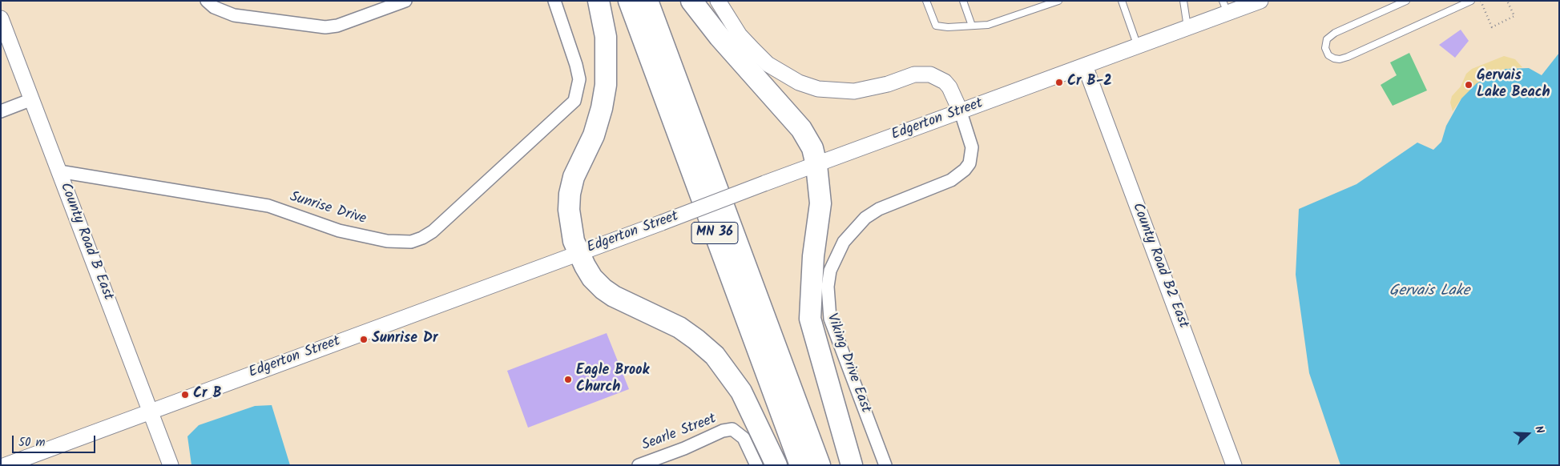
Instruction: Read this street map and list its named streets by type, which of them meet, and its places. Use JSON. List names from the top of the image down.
{
  "streets": {
    "highway": ["MN 36"],
    "street": [
      "Edgerton Street",
      "Sunrise Drive",
      "County Road B East",
      "County Road B2 East",
      "Viking Drive East",
      "Searle Street"
    ]
  },
  "crossings": [
    ["Edgerton Street", "County Road B East"],
    ["Edgerton Street", "County Road B2 East"],
    ["Edgerton Street", "Viking Drive East"],
    ["Sunrise Drive", "County Road B East"]
  ],
  "water": ["Gervais Lake"],
  "places": [
    "Cr B-2",
    "Gervais Lake Beach",
    "Sunrise Dr",
    "Eagle Brook Church",
    "Cr B"
  ],
  "scale_bar": "50 m",
  "north": "right"
}
